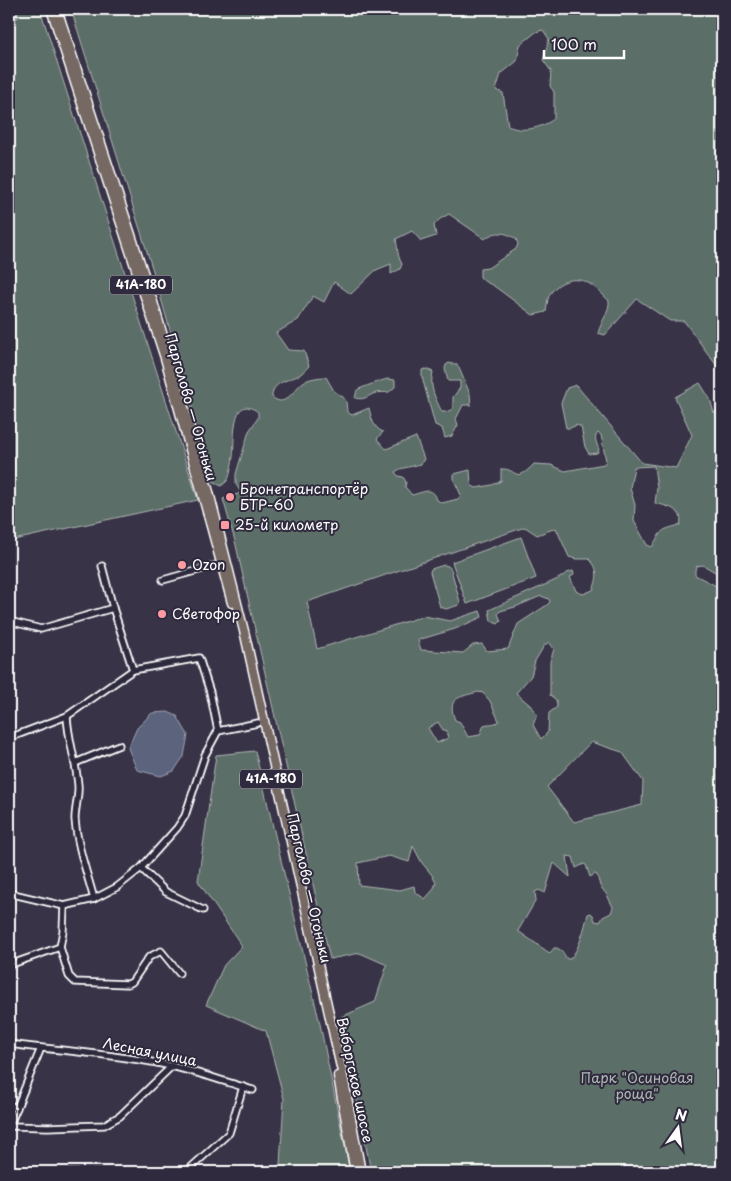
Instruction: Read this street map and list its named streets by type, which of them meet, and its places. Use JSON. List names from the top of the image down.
{
  "streets": {
    "main road": ["41А-180", "Парголово — Огоньки", "Выборгское шоссе"],
    "street": ["Лесная улица"]
  },
  "crossings": [
    ["Парголово — Огоньки", "Выборгское шоссе"]
  ],
  "parks": ["Парк \"Осиновая роща\""],
  "places": {
    "other": ["Бронетранспортёр БТР-60", "Ozon", "Светофор"],
    "transit": ["25-й километр"]
  },
  "scale_bar": "100 m",
  "north": "top"
}
